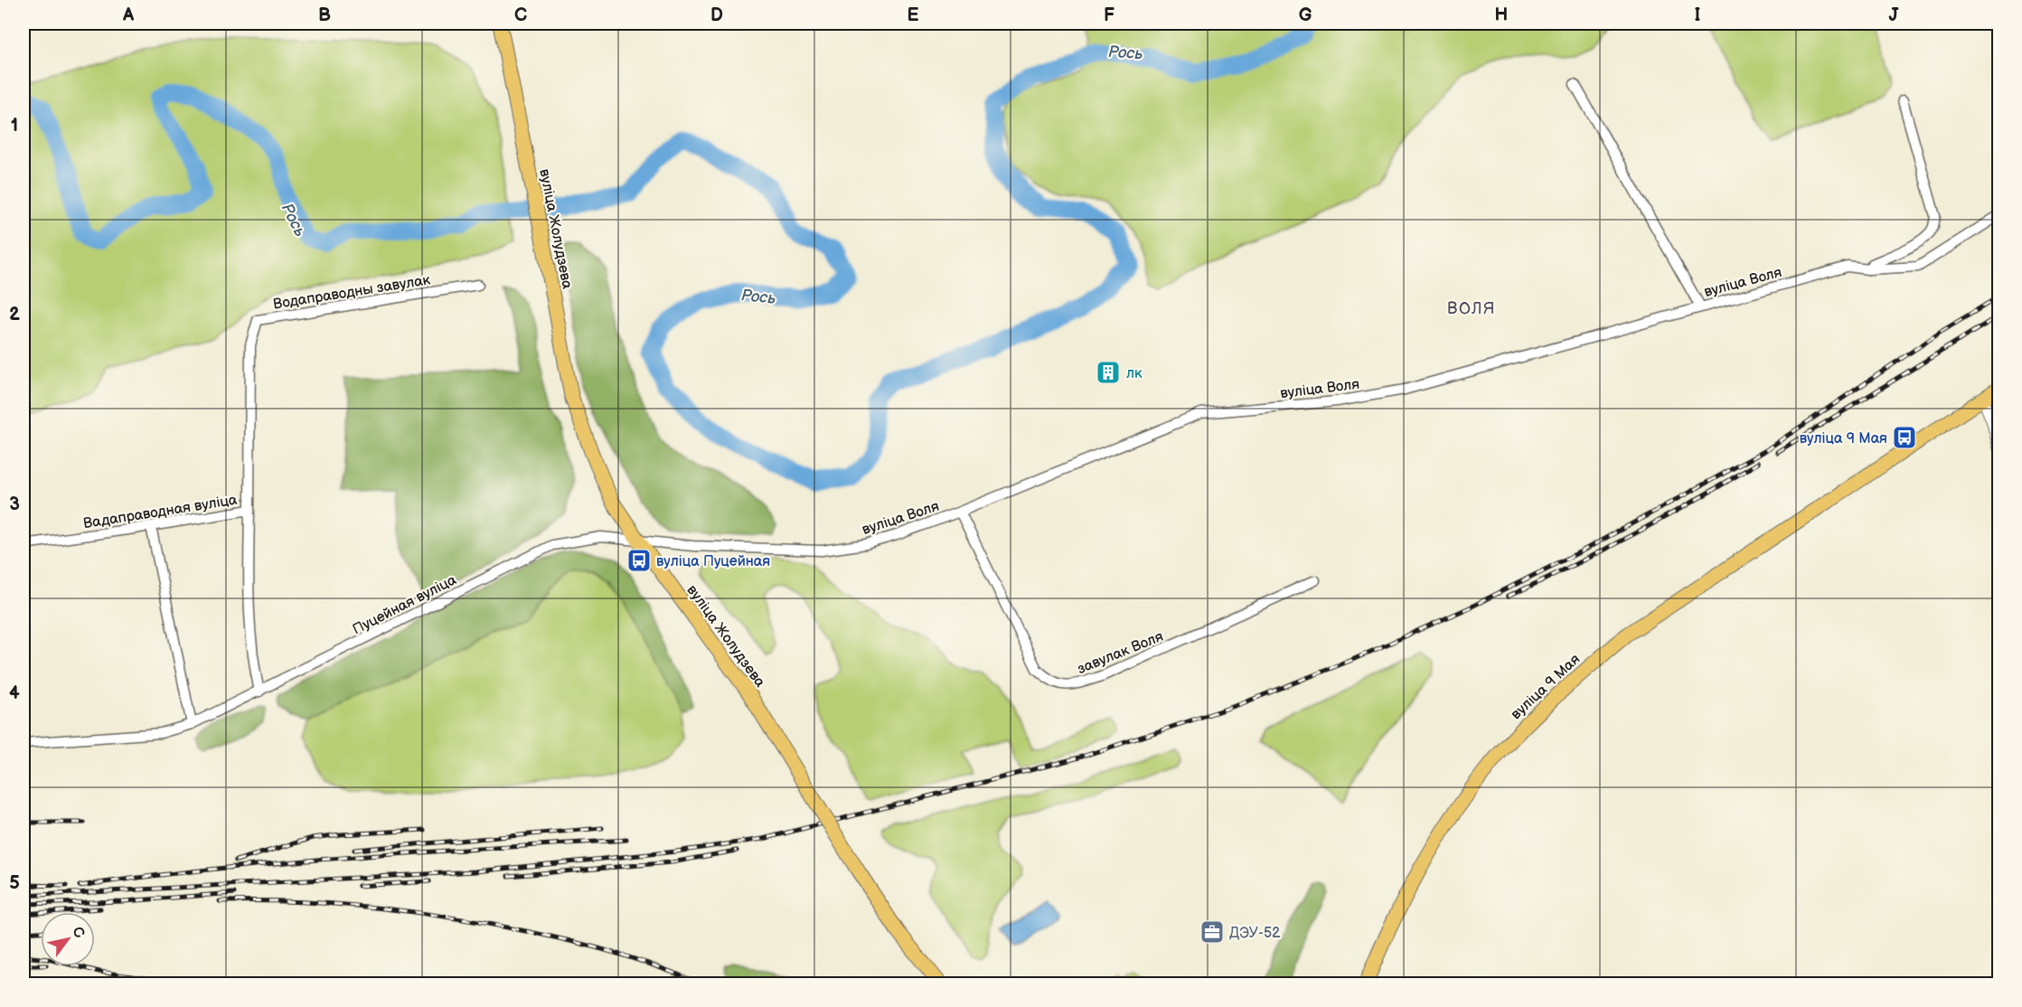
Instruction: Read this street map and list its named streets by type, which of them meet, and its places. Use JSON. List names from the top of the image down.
{
  "streets": {
    "main road": ["вуліца Жолудзева", "вуліца 9 Мая"],
    "street": [
      "вуліца Воля",
      "Водаправодны завулак",
      "Вадаправодная вуліца",
      "Пуцейная вуліца",
      "завулак Воля"
    ]
  },
  "crossings": [
    ["вуліца Жолудзева", "вуліца Воля"],
    ["вуліца Жолудзева", "Пуцейная вуліца"],
    ["вуліца Воля", "Пуцейная вуліца"],
    ["вуліца Воля", "завулак Воля"],
    ["Водаправодны завулак", "Вадаправодная вуліца"],
    ["Вадаправодная вуліца", "Пуцейная вуліца"]
  ],
  "districts": ["ВОЛЯ"],
  "water": ["Рось"],
  "places": {
    "building": ["лк"],
    "bus stop": ["вуліца 9 Мая", "вуліца Пуцейная"],
    "office": ["ДЭУ-52"]
  },
  "north": "top right",
  "grid": {
    "columns": [
      "A",
      "B",
      "C",
      "D",
      "E",
      "F",
      "G",
      "H",
      "I",
      "J"
    ],
    "rows": [
      "1",
      "2",
      "3",
      "4",
      "5"
    ]
  }
}
